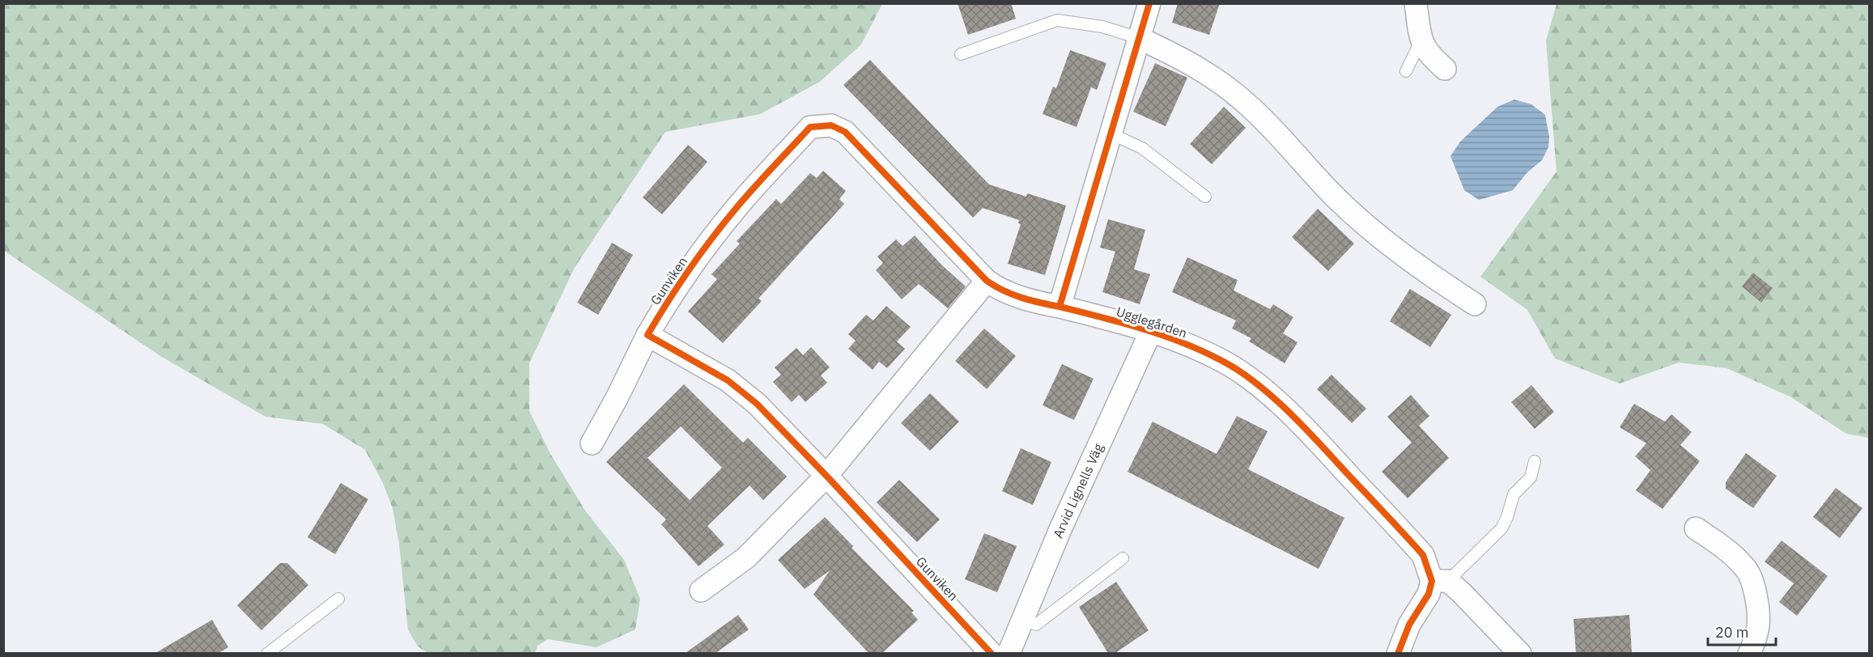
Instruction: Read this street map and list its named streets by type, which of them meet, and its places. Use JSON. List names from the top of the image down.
{
  "streets": {
    "street": ["Gunviken", "Ugglegården", "Arvid Lignells Väg"]
  },
  "crossings": [
    ["Gunviken", "Ugglegården"],
    ["Ugglegården", "Arvid Lignells Väg"]
  ],
  "scale_bar": "20 m"
}
